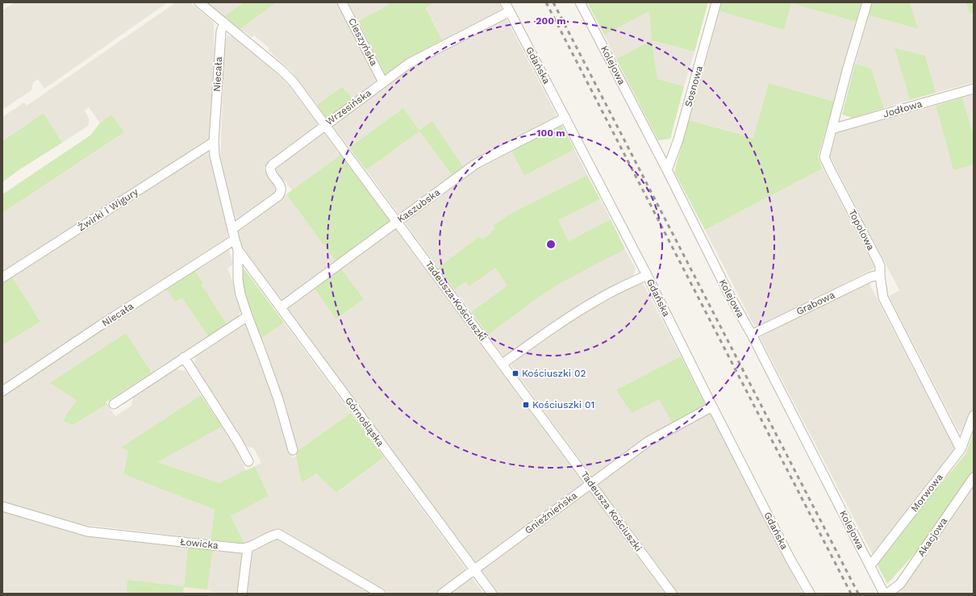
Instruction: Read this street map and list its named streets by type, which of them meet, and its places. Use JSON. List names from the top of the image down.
{
  "streets": {
    "street": [
      "Cieszyńska",
      "Gdańska",
      "Kolejowa",
      "Niecała",
      "Sosnowa",
      "Wrzesińska",
      "Jodłowa",
      "Kaszubska",
      "Żwirki i Wigury",
      "Topolowa",
      "Tadeusza Kościuszki",
      "Grabowa",
      "Górnośląska",
      "Morwowa",
      "Gnieźnieńska",
      "Akacjowa",
      "Łowicka"
    ]
  },
  "crossings": [
    ["Cieszyńska", "Wrzesińska"],
    ["Gdańska", "Wrzesińska"],
    ["Gdańska", "Kaszubska"],
    ["Gdańska", "Gnieźnieńska"],
    ["Kolejowa", "Sosnowa"],
    ["Kolejowa", "Grabowa"],
    ["Kolejowa", "Morwowa"],
    ["Niecała", "Wrzesińska"],
    ["Niecała", "Żwirki i Wigury"],
    ["Niecała", "Tadeusza Kościuszki"],
    ["Niecała", "Górnośląska"],
    ["Wrzesińska", "Tadeusza Kościuszki"],
    ["Jodłowa", "Topolowa"],
    ["Kaszubska", "Tadeusza Kościuszki"],
    ["Kaszubska", "Górnośląska"],
    ["Topolowa", "Grabowa"],
    ["Topolowa", "Morwowa"],
    ["Tadeusza Kościuszki", "Gnieźnieńska"],
    ["Górnośląska", "Gnieźnieńska"]
  ],
  "places": {
    "transit": ["Kościuszki 02", "Kościuszki 01"]
  },
  "rings": ["200 m", "100 m"]
}
